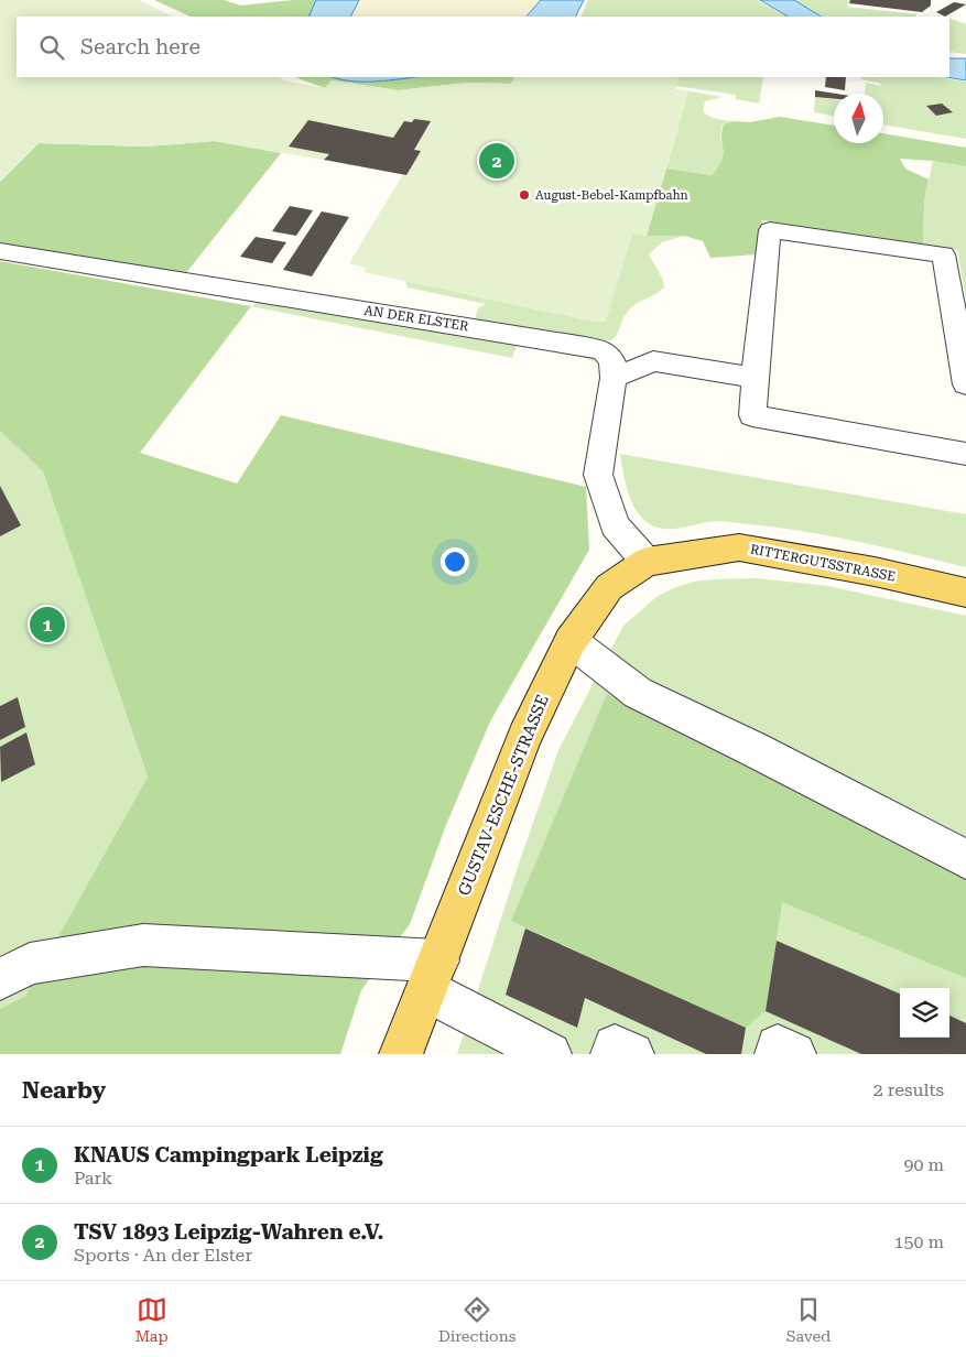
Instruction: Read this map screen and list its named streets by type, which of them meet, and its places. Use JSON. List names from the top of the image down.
{
  "streets": {
    "main road": ["RITTERGUTSSTRASSE", "GUSTAV-ESCHE-STRASSE"],
    "street": ["AN DER ELSTER"]
  },
  "crossings": [
    ["AN DER ELSTER", "RITTERGUTSSTRASSE"],
    ["AN DER ELSTER", "GUSTAV-ESCHE-STRASSE"],
    ["RITTERGUTSSTRASSE", "GUSTAV-ESCHE-STRASSE"]
  ],
  "places": ["August-Bebel-Kampfbahn"],
  "north": "top",
  "page": {
    "search": "Search here",
    "pins": ["2", "1"],
    "heading": ["Nearby", "2 results"],
    "list": [
      {
        "mark": "1",
        "name": "KNAUS Campingpark Leipzig",
        "note": "Park",
        "value": "90 m"
      },
      {
        "mark": "2",
        "name": "TSV 1893 Leipzig-Wahren e.V.",
        "note": "Sports · An der Elster",
        "value": "150 m"
      }
    ],
    "nav": ["Map", "Directions", "Saved"]
  }
}
